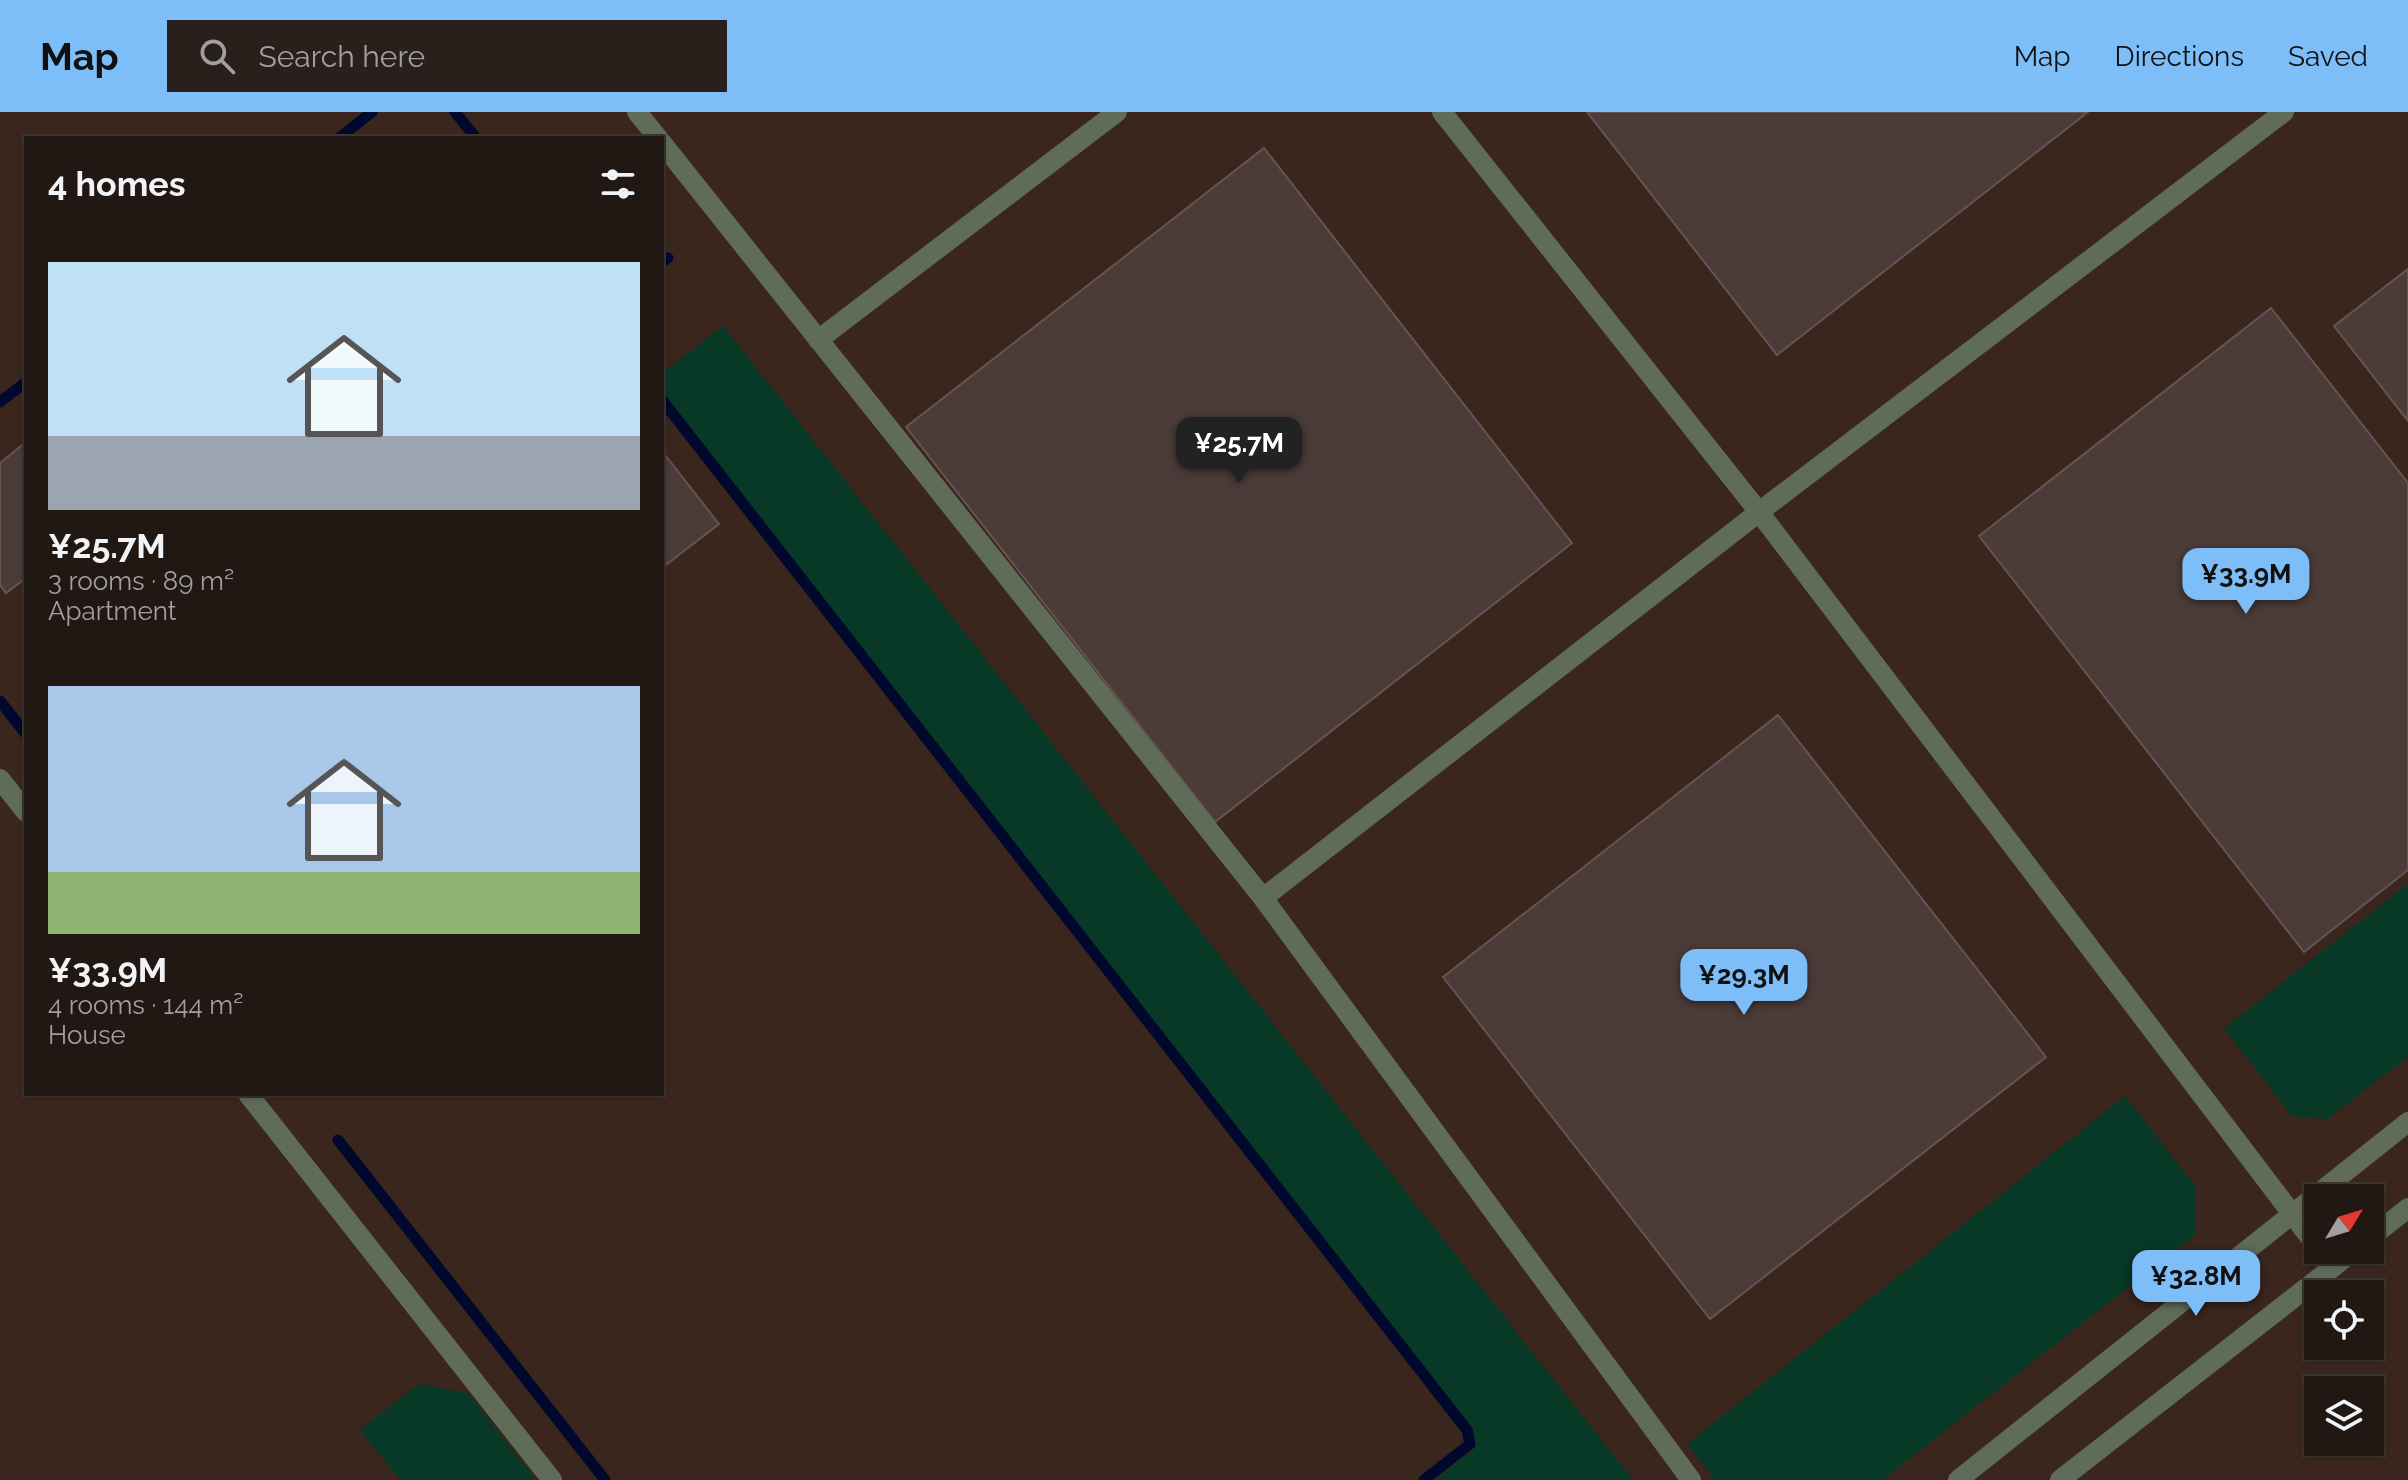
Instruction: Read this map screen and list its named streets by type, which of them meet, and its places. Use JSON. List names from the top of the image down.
{
  "north": "top right",
  "page": {
    "header": "Map",
    "search": "Search here",
    "nav": ["Map", "Directions", "Saved"],
    "heading": "4 homes",
    "list": [
      {
        "name": "¥25.7M",
        "note": "3 rooms · 89 m² · Apartment"
      },
      {
        "name": "¥33.9M",
        "note": "4 rooms · 144 m² · House"
      }
    ],
    "price": [
      "¥25.7M",
      "¥33.9M",
      "¥29.3M",
      "¥32.8M"
    ]
  }
}
